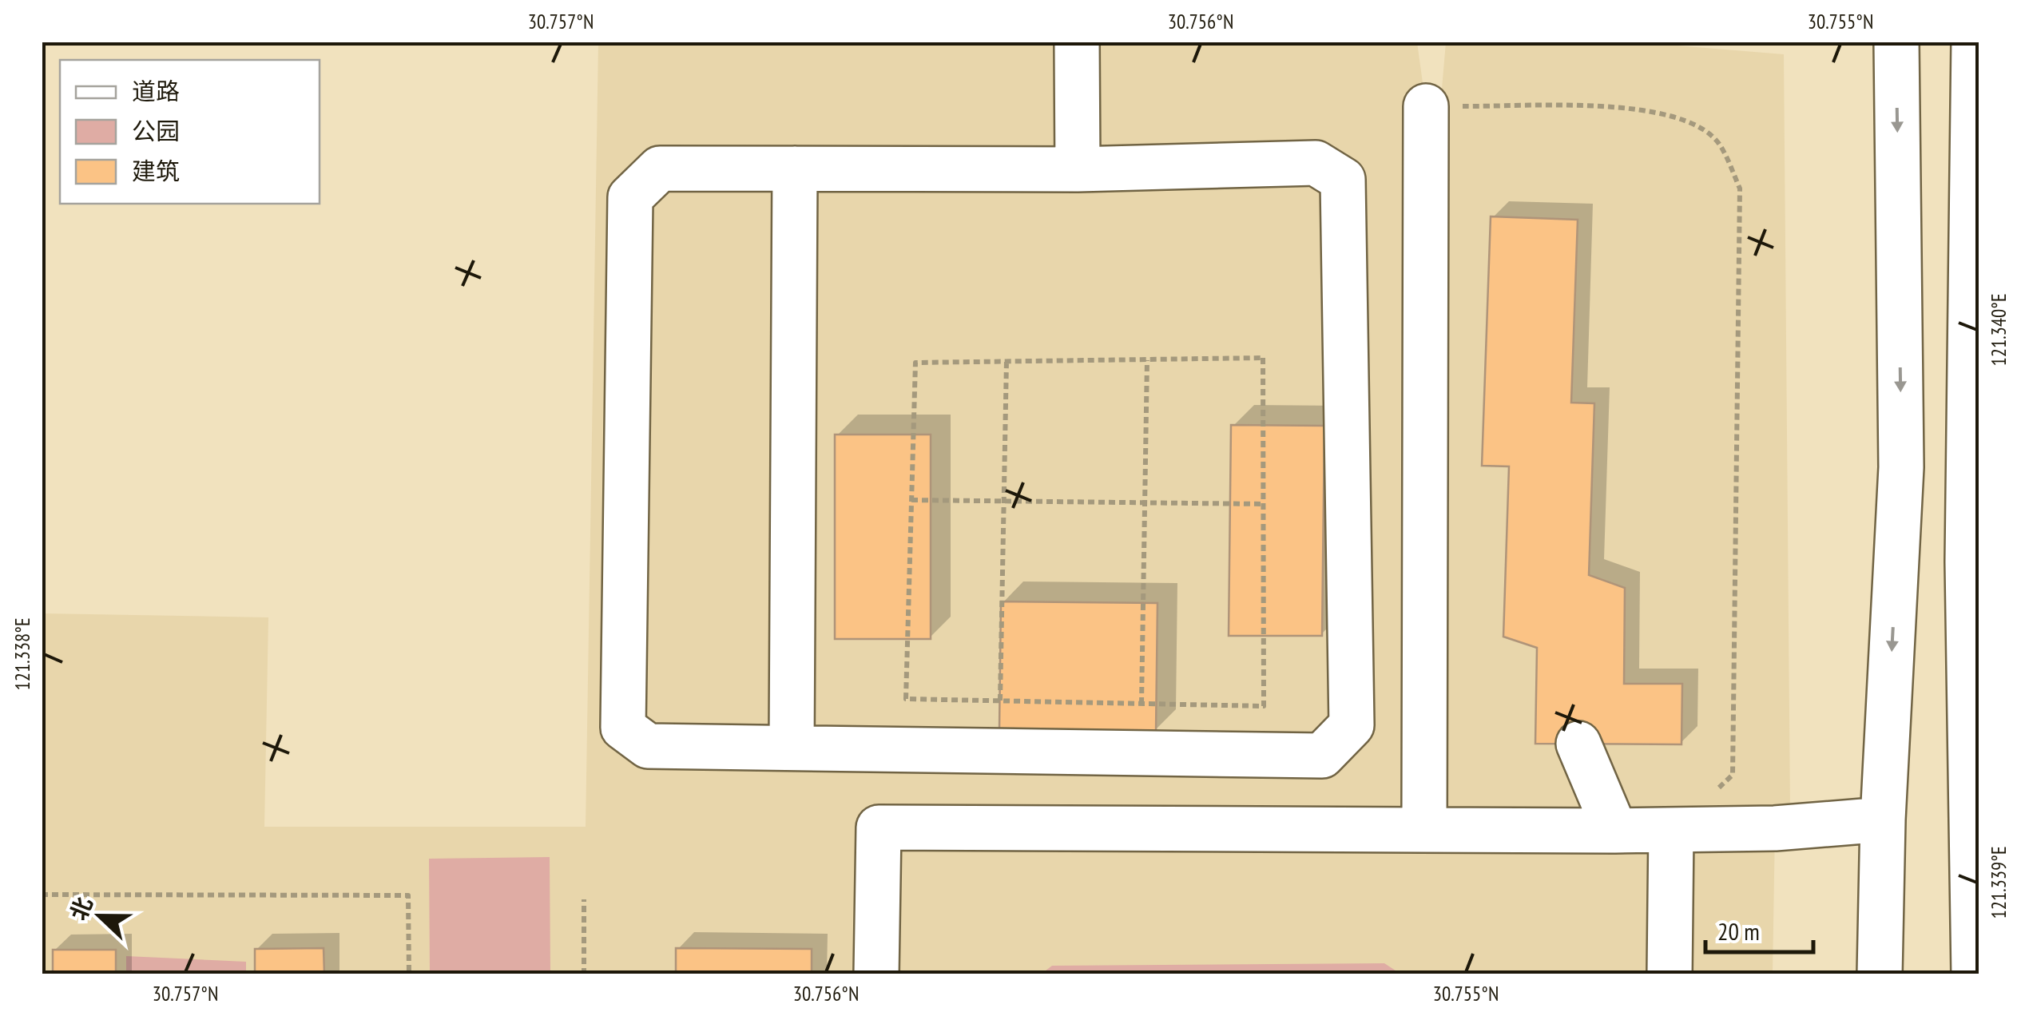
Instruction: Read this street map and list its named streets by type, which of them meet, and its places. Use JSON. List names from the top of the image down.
{
  "legend": ["道路", "公园", "建筑"],
  "scale_bar": "20 m",
  "north": "left",
  "coordinates": [
    "30.757°N",
    "30.756°N",
    "30.755°N",
    "121.340°E",
    "121.338°E",
    "121.339°E"
  ]
}
